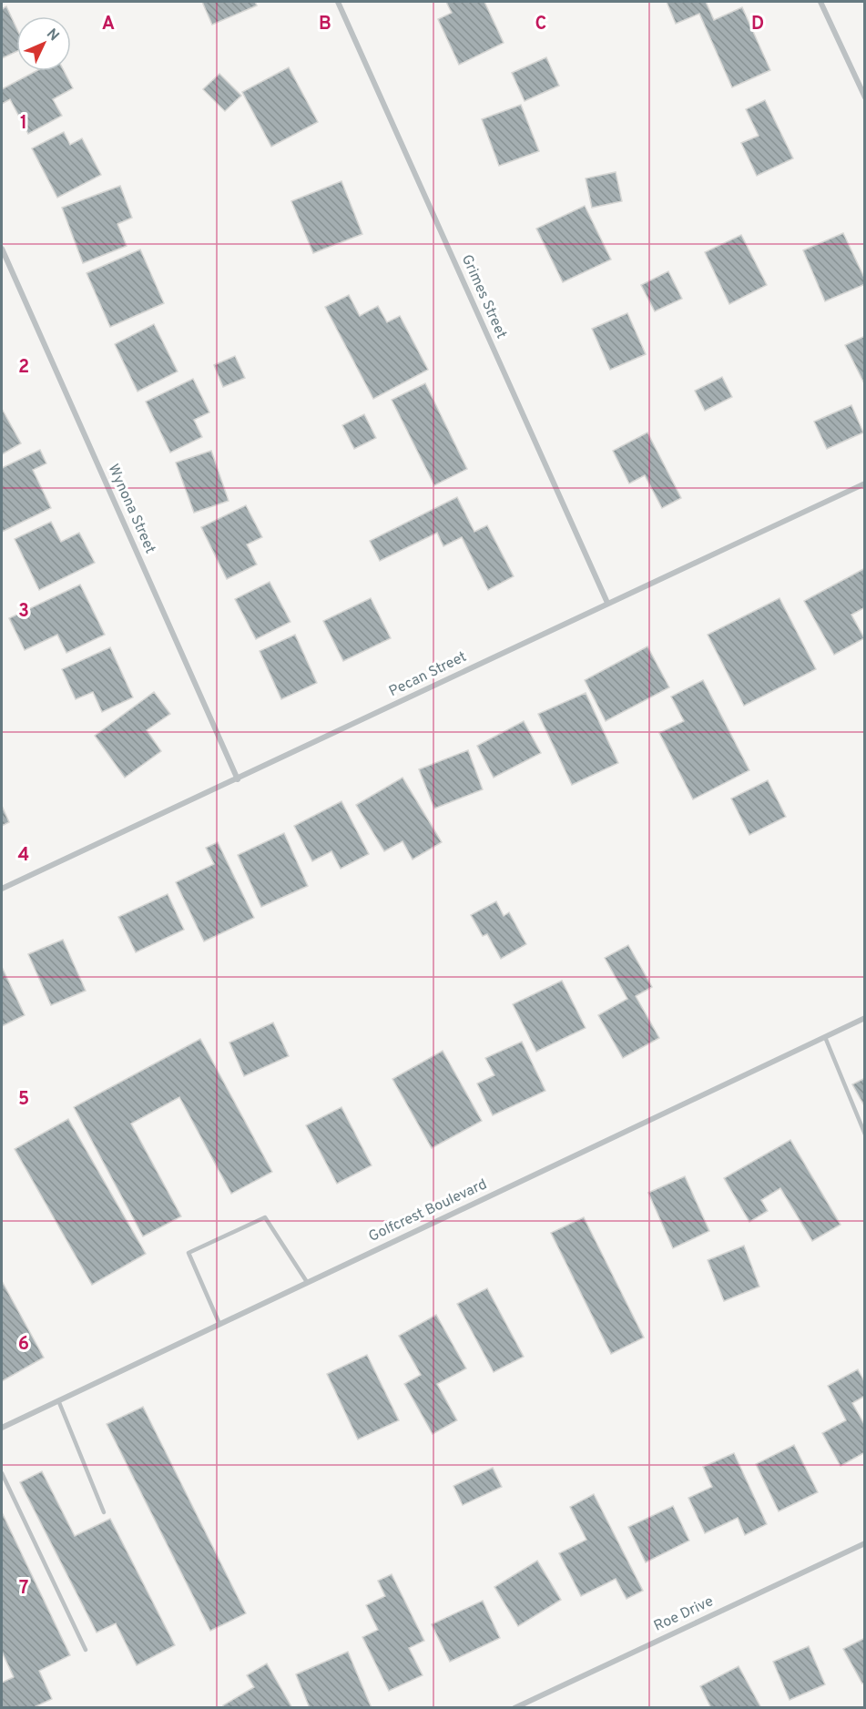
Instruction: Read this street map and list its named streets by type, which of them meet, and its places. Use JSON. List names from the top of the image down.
{
  "streets": {
    "street": [
      "Grimes Street",
      "Wynona Street",
      "Pecan Street",
      "Golfcrest Boulevard",
      "Roe Drive"
    ]
  },
  "crossings": [
    ["Grimes Street", "Pecan Street"],
    ["Wynona Street", "Pecan Street"]
  ],
  "north": "top right",
  "grid": {
    "columns": [
      "A",
      "B",
      "C",
      "D"
    ],
    "rows": [
      "1",
      "2",
      "3",
      "4",
      "5",
      "6",
      "7"
    ]
  }
}
